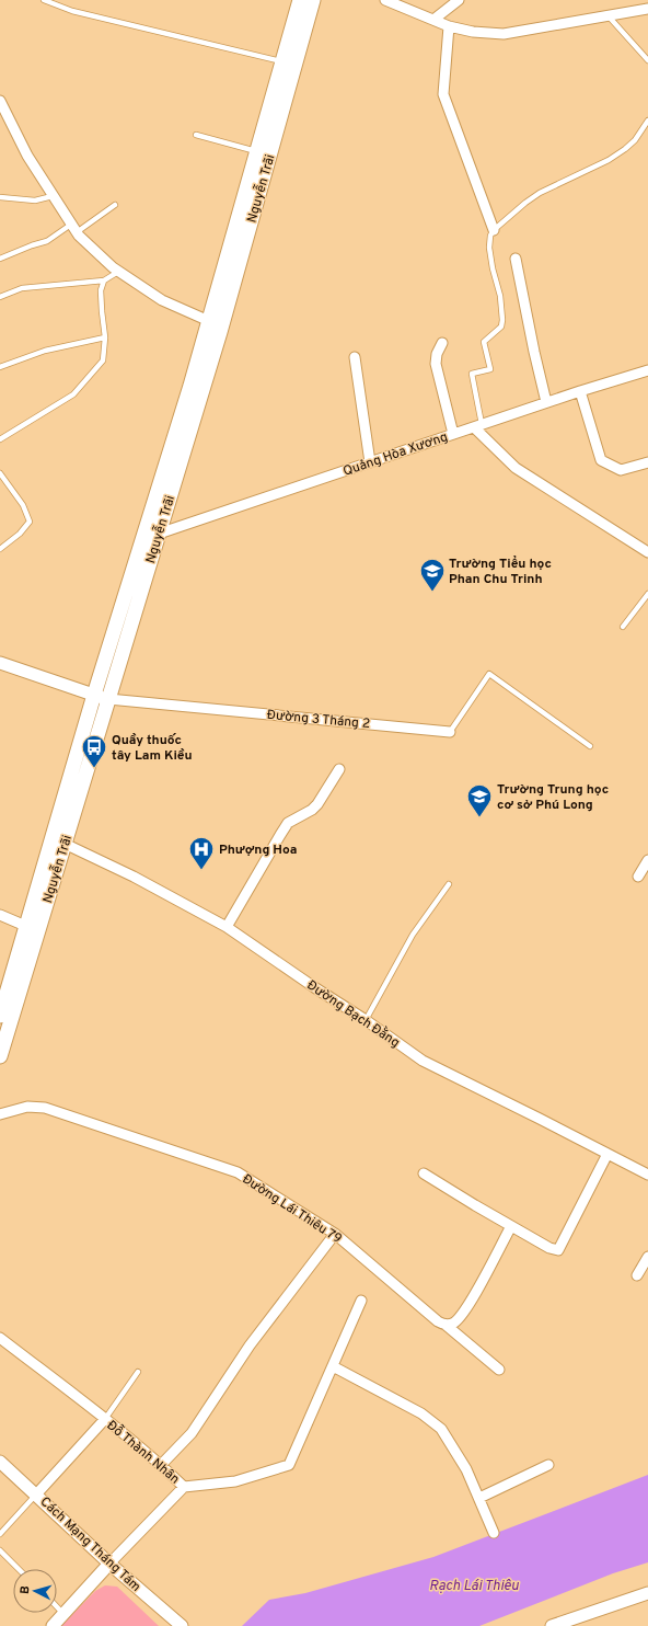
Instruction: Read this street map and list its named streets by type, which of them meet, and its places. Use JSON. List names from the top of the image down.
{
  "streets": {
    "main road": ["Nguyễn Trãi"],
    "street": [
      "Quảng Hòa Xương",
      "Đường 3 Tháng 2",
      "Đường Bạch Đằng",
      "Đường Lái Thiêu 79",
      "Đỗ Thành Nhân",
      "Cách Mạng Tháng Tám"
    ]
  },
  "crossings": [
    ["Nguyễn Trãi", "Quảng Hòa Xương"],
    ["Nguyễn Trãi", "Đường 3 Tháng 2"],
    ["Nguyễn Trãi", "Đường Bạch Đằng"]
  ],
  "water": ["Rạch Lái Thiêu"],
  "places": {
    "school or university": ["Trường Tiểu học Phan Chu Trinh", "Trường Trung học cơ sở Phú Long"],
    "bus stop": ["Quầy thuốc tây Lam Kiều"],
    "hospital": ["Phượng Hoa"]
  },
  "north": "left"
}
